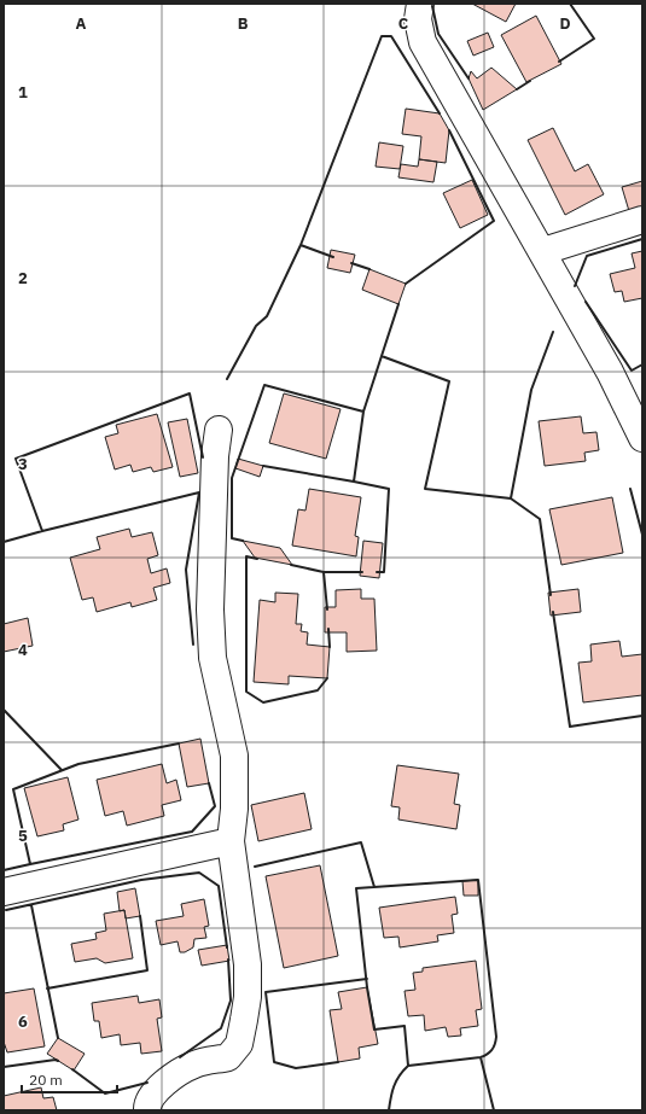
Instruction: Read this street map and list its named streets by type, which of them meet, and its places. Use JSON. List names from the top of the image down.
{
  "scale_bar": "20 m",
  "grid": {
    "columns": [
      "A",
      "B",
      "C",
      "D"
    ],
    "rows": [
      "1",
      "2",
      "3",
      "4",
      "5",
      "6"
    ]
  }
}
